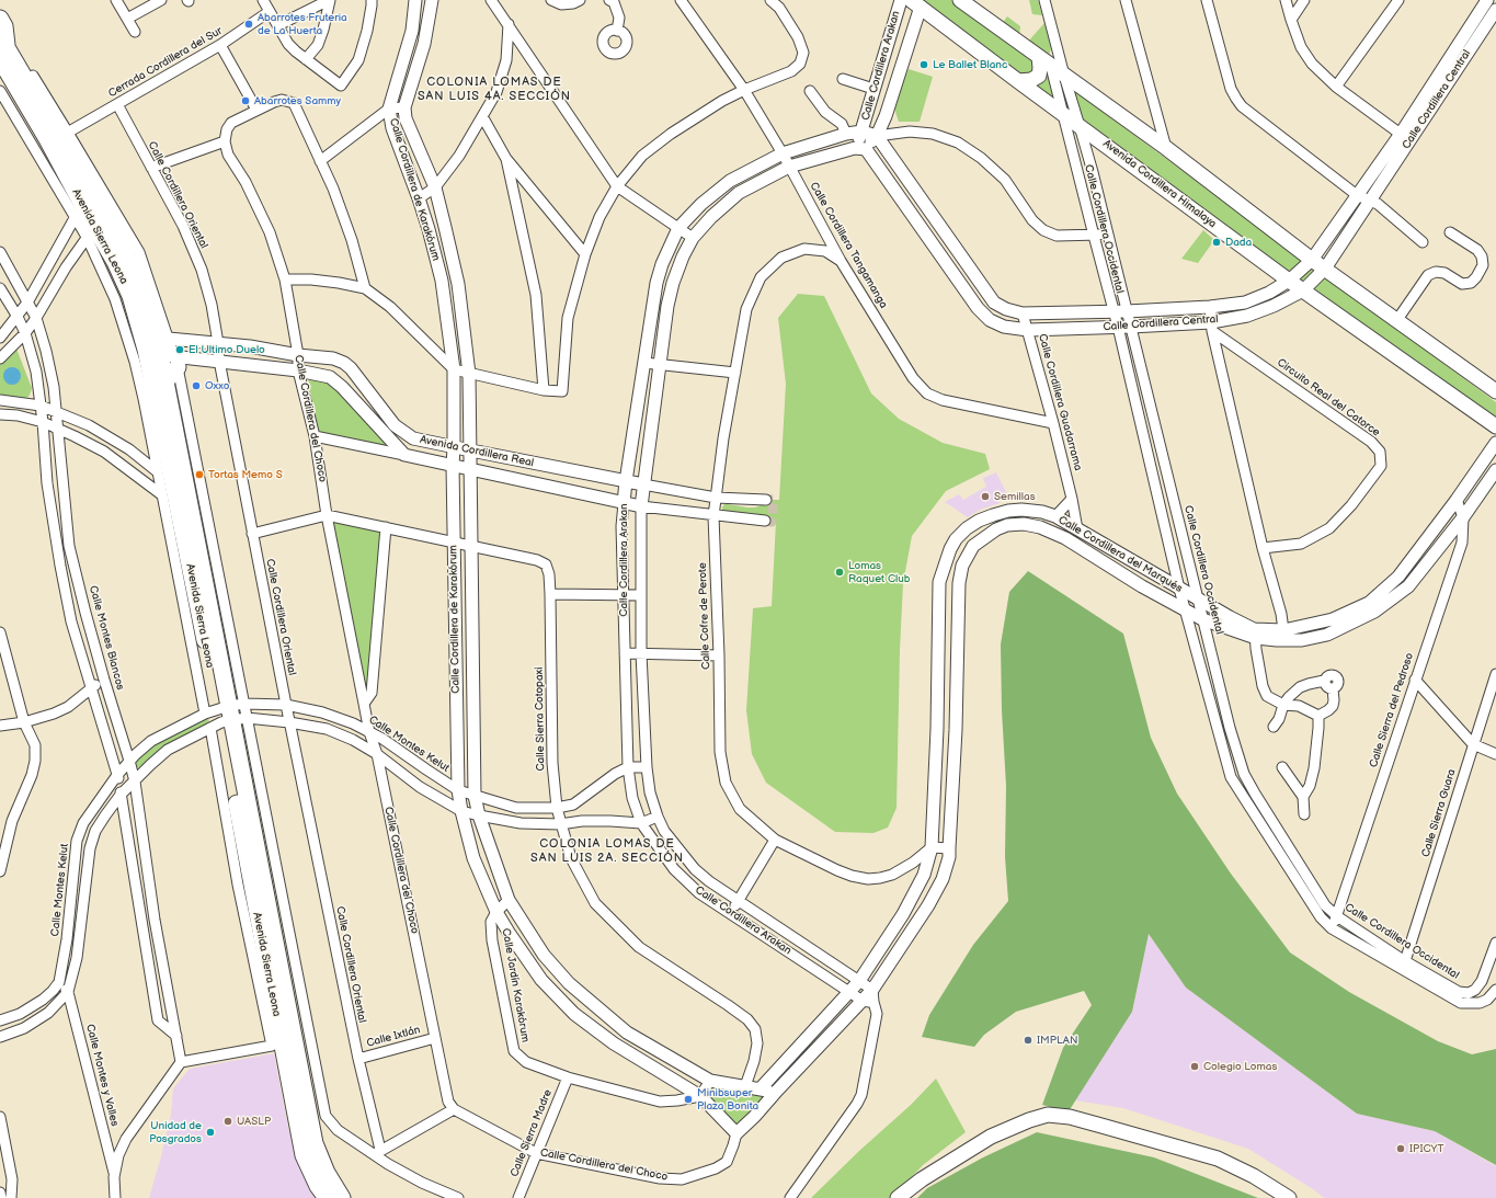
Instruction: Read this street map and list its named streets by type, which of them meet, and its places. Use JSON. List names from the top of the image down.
{
  "streets": {
    "highway": ["Avenida Sierra Leona"],
    "main road": ["Avenida Cordillera Himalaya"],
    "street": [
      "Cerrada Cordillera del Sur",
      "Calle Cordillera Arakan",
      "Calle Cordillera Central",
      "Calle Cordillera de Karakórum",
      "Calle Cordillera Oriental",
      "Calle Cordillera Occidental",
      "Calle Cordillera Tangamanga",
      "Circuito Real del Catorce",
      "Calle Cordillera Guadarrama",
      "Calle Cordillera del Choco",
      "Avenida Cordillera Real",
      "Calle Cordillera del Marqués",
      "Calle Cofre de Perote",
      "Calle Montes Blancos",
      "Calle Sierra del Pedroso",
      "Calle Sierra Cotopaxi",
      "Calle Montes Kelut",
      "Calle Sierra Guara",
      "Calle Jardín Karakórum",
      "Calle Ixtlán",
      "Calle Montes y Valles",
      "Calle Sierra Madre"
    ]
  },
  "crossings": [
    ["Cerrada Cordillera del Sur", "Calle Cordillera Oriental"],
    ["Cerrada Cordillera del Sur", "Avenida Sierra Leona"],
    ["Calle Cordillera Arakan", "Calle Cordillera Central"],
    ["Calle Cordillera Arakan", "Avenida Cordillera Himalaya"],
    ["Calle Cordillera Arakan", "Calle Cordillera Occidental"],
    ["Calle Cordillera Arakan", "Calle Cordillera Tangamanga"],
    ["Calle Cordillera Arakan", "Calle Cordillera del Choco"],
    ["Calle Cordillera Arakan", "Avenida Cordillera Real"],
    ["Calle Cordillera Arakan", "Calle Cordillera del Marqués"],
    ["Calle Cordillera Arakan", "Calle Montes Kelut"],
    ["Calle Cordillera Central", "Avenida Cordillera Himalaya"],
    ["Calle Cordillera Central", "Calle Cordillera Occidental"],
    ["Calle Cordillera Central", "Circuito Real del Catorce"],
    ["Calle Cordillera Central", "Calle Cordillera Guadarrama"],
    ["Avenida Cordillera Himalaya", "Calle Cordillera Occidental"],
    ["Calle Cordillera de Karakórum", "Calle Cordillera del Choco"],
    ["Calle Cordillera de Karakórum", "Avenida Cordillera Real"],
    ["Calle Cordillera de Karakórum", "Calle Sierra Cotopaxi"],
    ["Calle Cordillera de Karakórum", "Calle Montes Kelut"],
    ["Calle Cordillera de Karakórum", "Calle Jardín Karakórum"],
    ["Calle Cordillera Oriental", "Avenida Sierra Leona"],
    ["Calle Cordillera Oriental", "Avenida Cordillera Real"],
    ["Calle Cordillera Oriental", "Calle Sierra Cotopaxi"],
    ["Calle Cordillera Oriental", "Calle Montes Kelut"],
    ["Calle Cordillera Oriental", "Calle Ixtlán"],
    ["Calle Cordillera Occidental", "Calle Cordillera del Marqués"],
    ["Calle Cordillera Occidental", "Calle Sierra del Pedroso"],
    ["Calle Cordillera Occidental", "Calle Sierra Guara"],
    ["Avenida Sierra Leona", "Avenida Cordillera Real"],
    ["Avenida Sierra Leona", "Calle Montes Blancos"],
    ["Avenida Sierra Leona", "Calle Montes Kelut"],
    ["Calle Cordillera Tangamanga", "Calle Cordillera Guadarrama"],
    ["Calle Cordillera Tangamanga", "Calle Cofre de Perote"],
    ["Calle Cordillera Guadarrama", "Calle Cordillera del Marqués"],
    ["Calle Cordillera del Choco", "Avenida Cordillera Real"],
    ["Calle Cordillera del Choco", "Calle Cordillera del Marqués"],
    ["Calle Cordillera del Choco", "Calle Sierra Cotopaxi"],
    ["Calle Cordillera del Choco", "Calle Montes Kelut"],
    ["Calle Cordillera del Choco", "Calle Ixtlán"],
    ["Calle Cordillera del Choco", "Calle Sierra Madre"],
    ["Avenida Cordillera Real", "Calle Cofre de Perote"],
    ["Calle Cordillera del Marqués", "Calle Cofre de Perote"],
    ["Calle Cordillera del Marqués", "Calle Sierra del Pedroso"],
    ["Calle Montes Blancos", "Calle Montes Kelut"],
    ["Calle Sierra Cotopaxi", "Calle Montes Kelut"],
    ["Calle Montes Kelut", "Calle Montes y Valles"],
    ["Calle Jardín Karakórum", "Calle Sierra Madre"]
  ],
  "districts": ["COLONIA LOMAS DE SAN LUIS 4A. SECCIÓN", "COLONIA LOMAS DE SAN LUIS 2A. SECCIÓN"],
  "places": [
    "Abarrotes Fruteria de La Huerta",
    "Le Ballet Blanc",
    "Abarrotes Sammy",
    "Dada",
    "El Ultimo Duelo",
    "Oxxo",
    "Tortas Memo S",
    "Semillas",
    "Lomas Raquet Club",
    "IMPLAN",
    "Colegio Lomas",
    "Minibsuper Plaza Bonita",
    "UASLP",
    "Unidad de Posgrados",
    "IPICYT"
  ]
}
